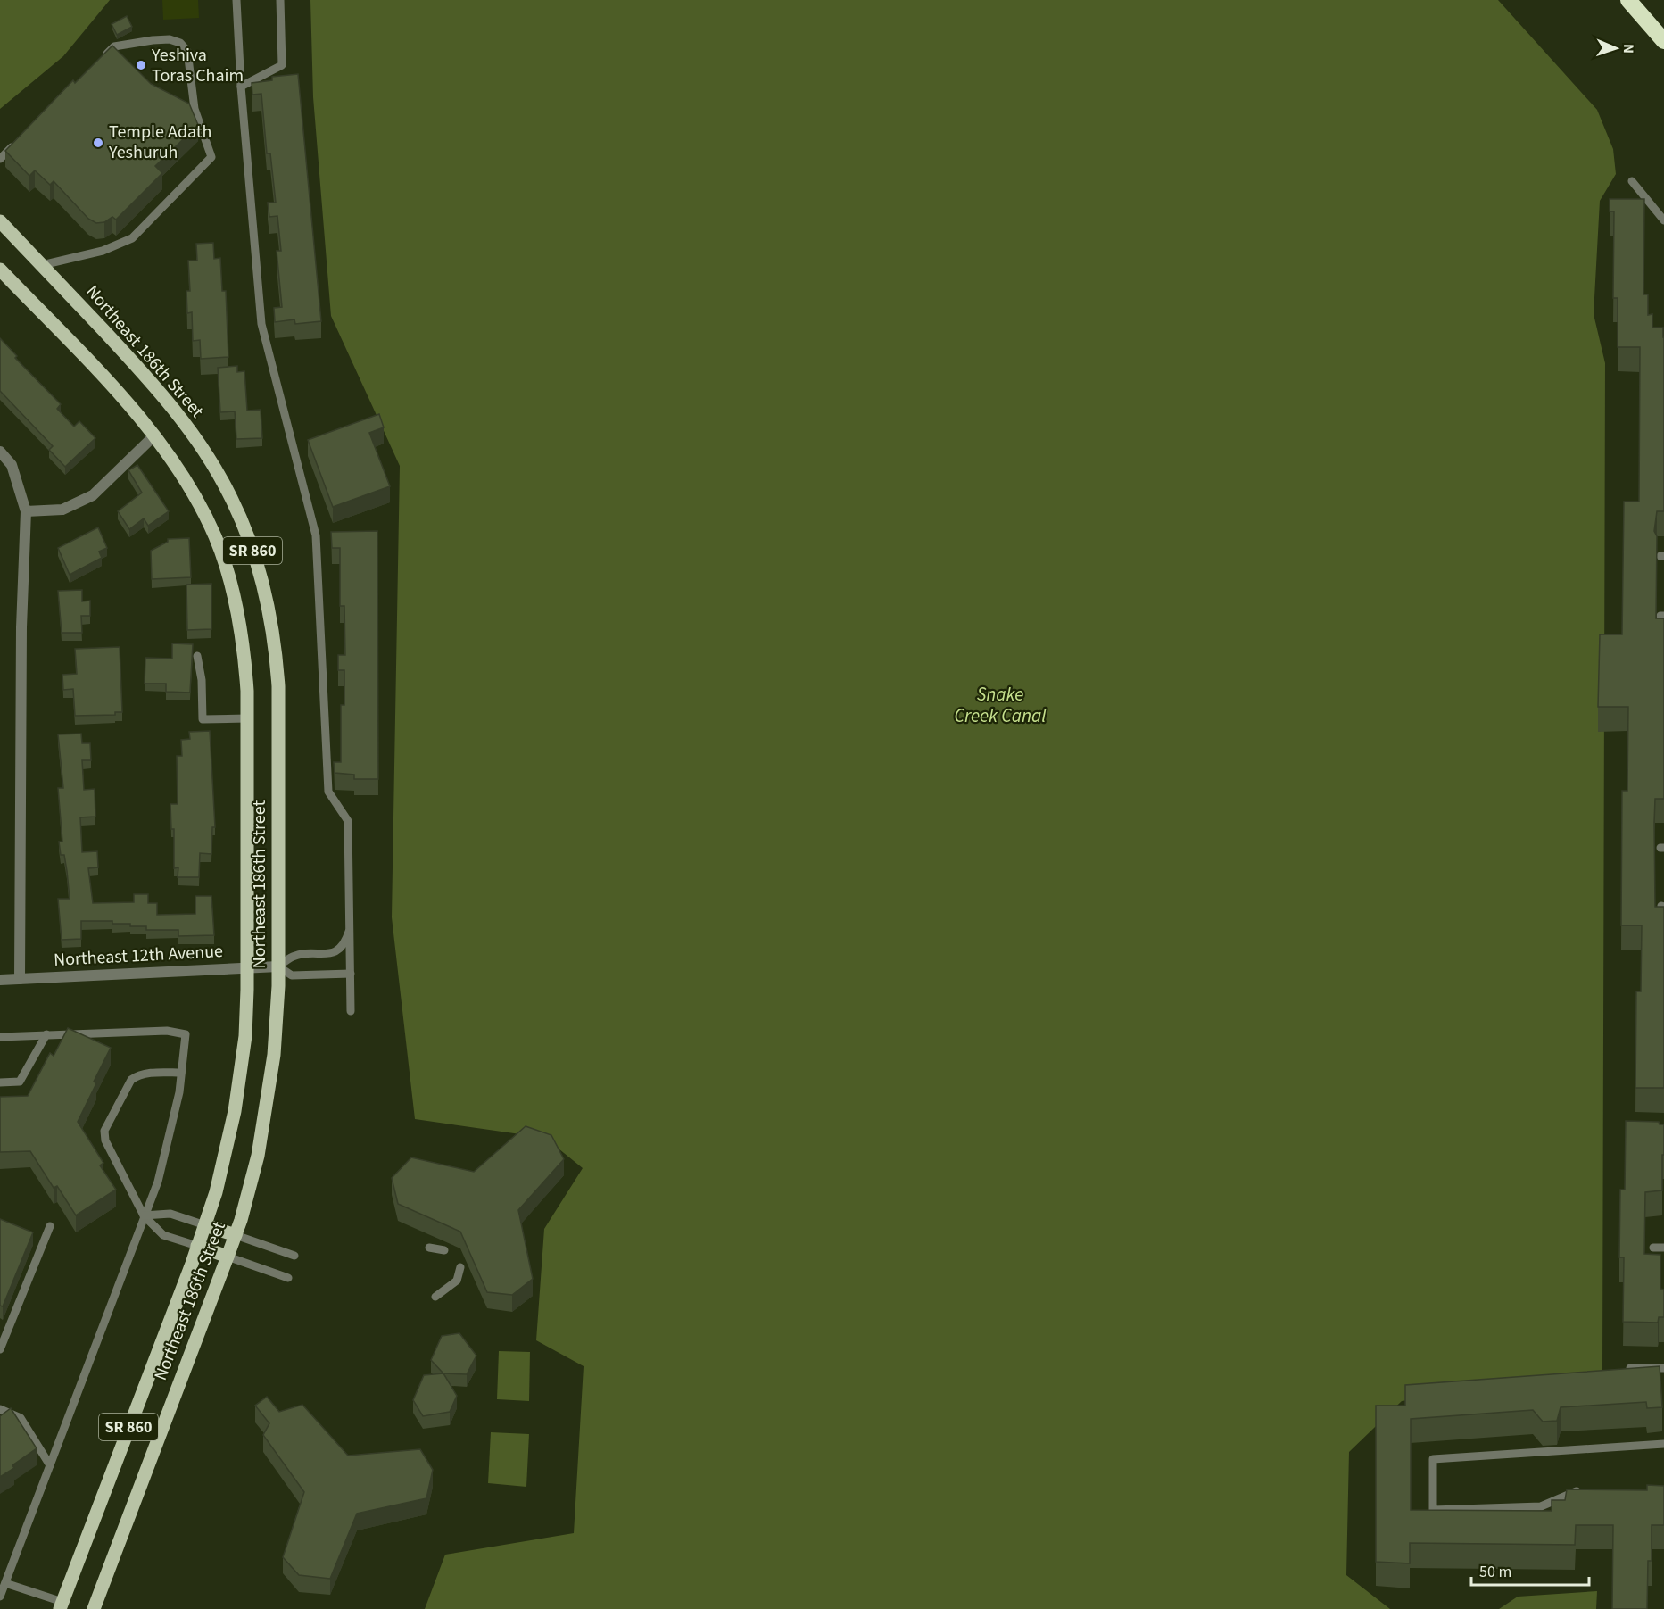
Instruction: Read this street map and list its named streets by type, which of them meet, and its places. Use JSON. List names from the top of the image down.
{
  "streets": {
    "main road": ["Northeast 186th Street", "SR 860"],
    "street": ["Northeast 12th Avenue"]
  },
  "crossings": [
    ["Northeast 186th Street", "Northeast 12th Avenue"]
  ],
  "water": ["Snake Creek Canal"],
  "places": ["Yeshiva Toras Chaim", "Temple Adath Yeshuruh"],
  "scale_bar": "50 m",
  "north": "right"
}
